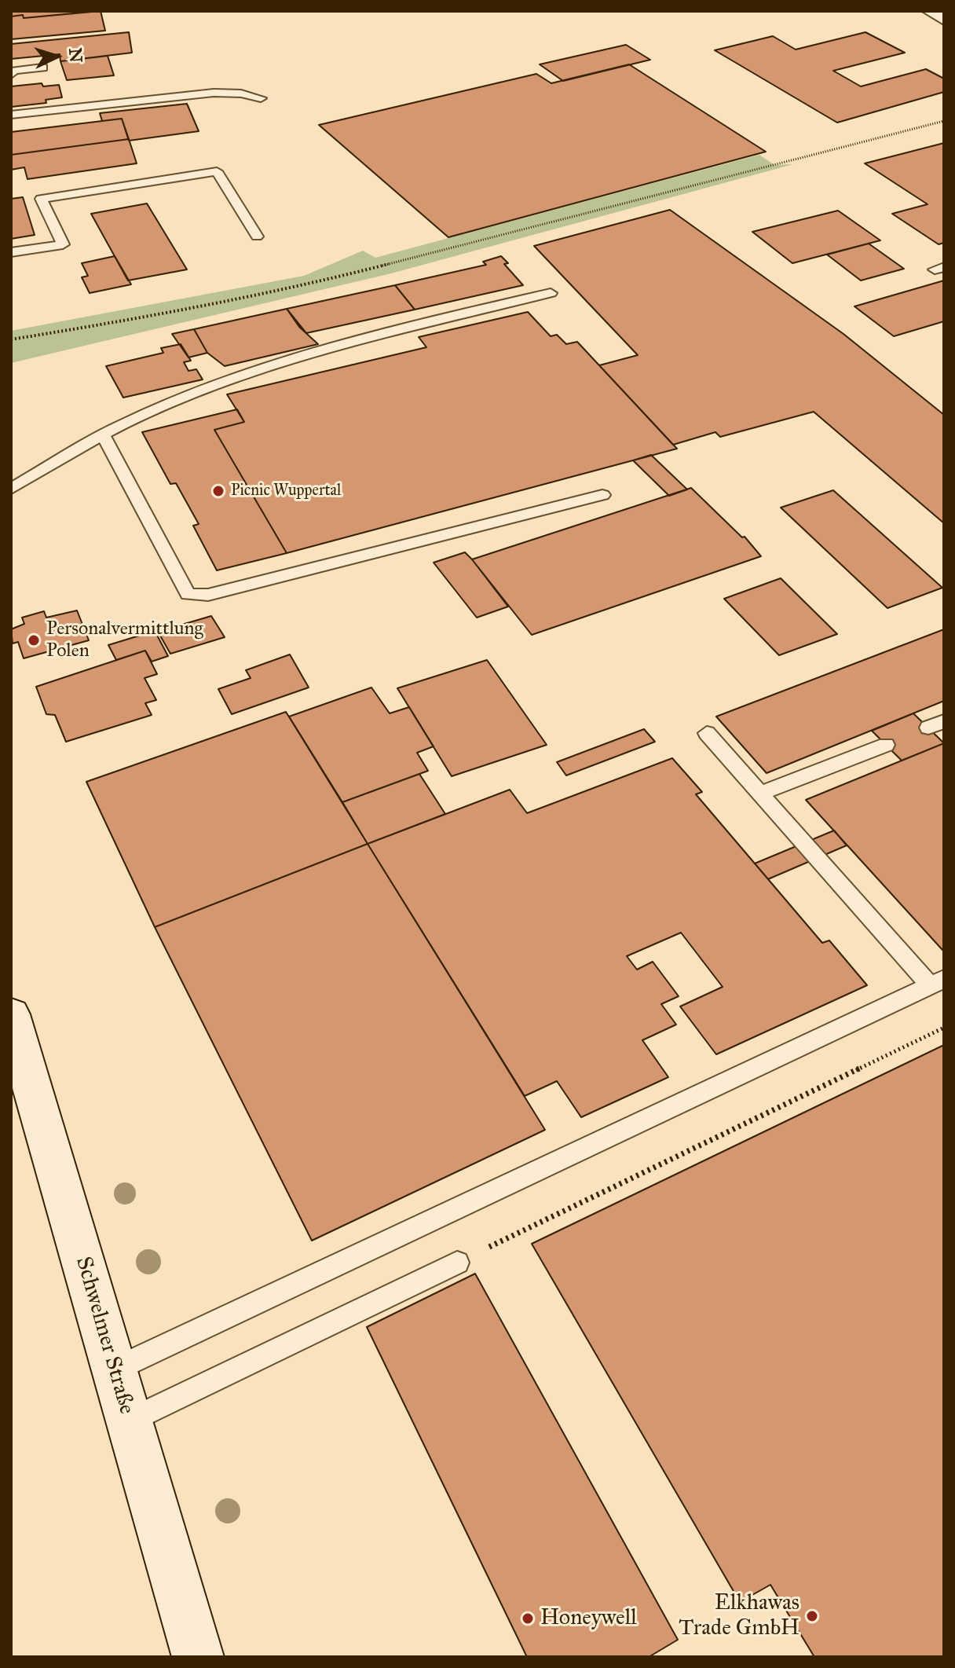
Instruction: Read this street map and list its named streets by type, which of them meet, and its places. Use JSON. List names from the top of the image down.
{
  "streets": {
    "main road": ["Schwelmer Straße"]
  },
  "places": [
    "Picnic Wuppertal",
    "Personalvermittlung Polen",
    "Elkhawas Trade GmbH",
    "Honeywell"
  ],
  "north": "right"
}
